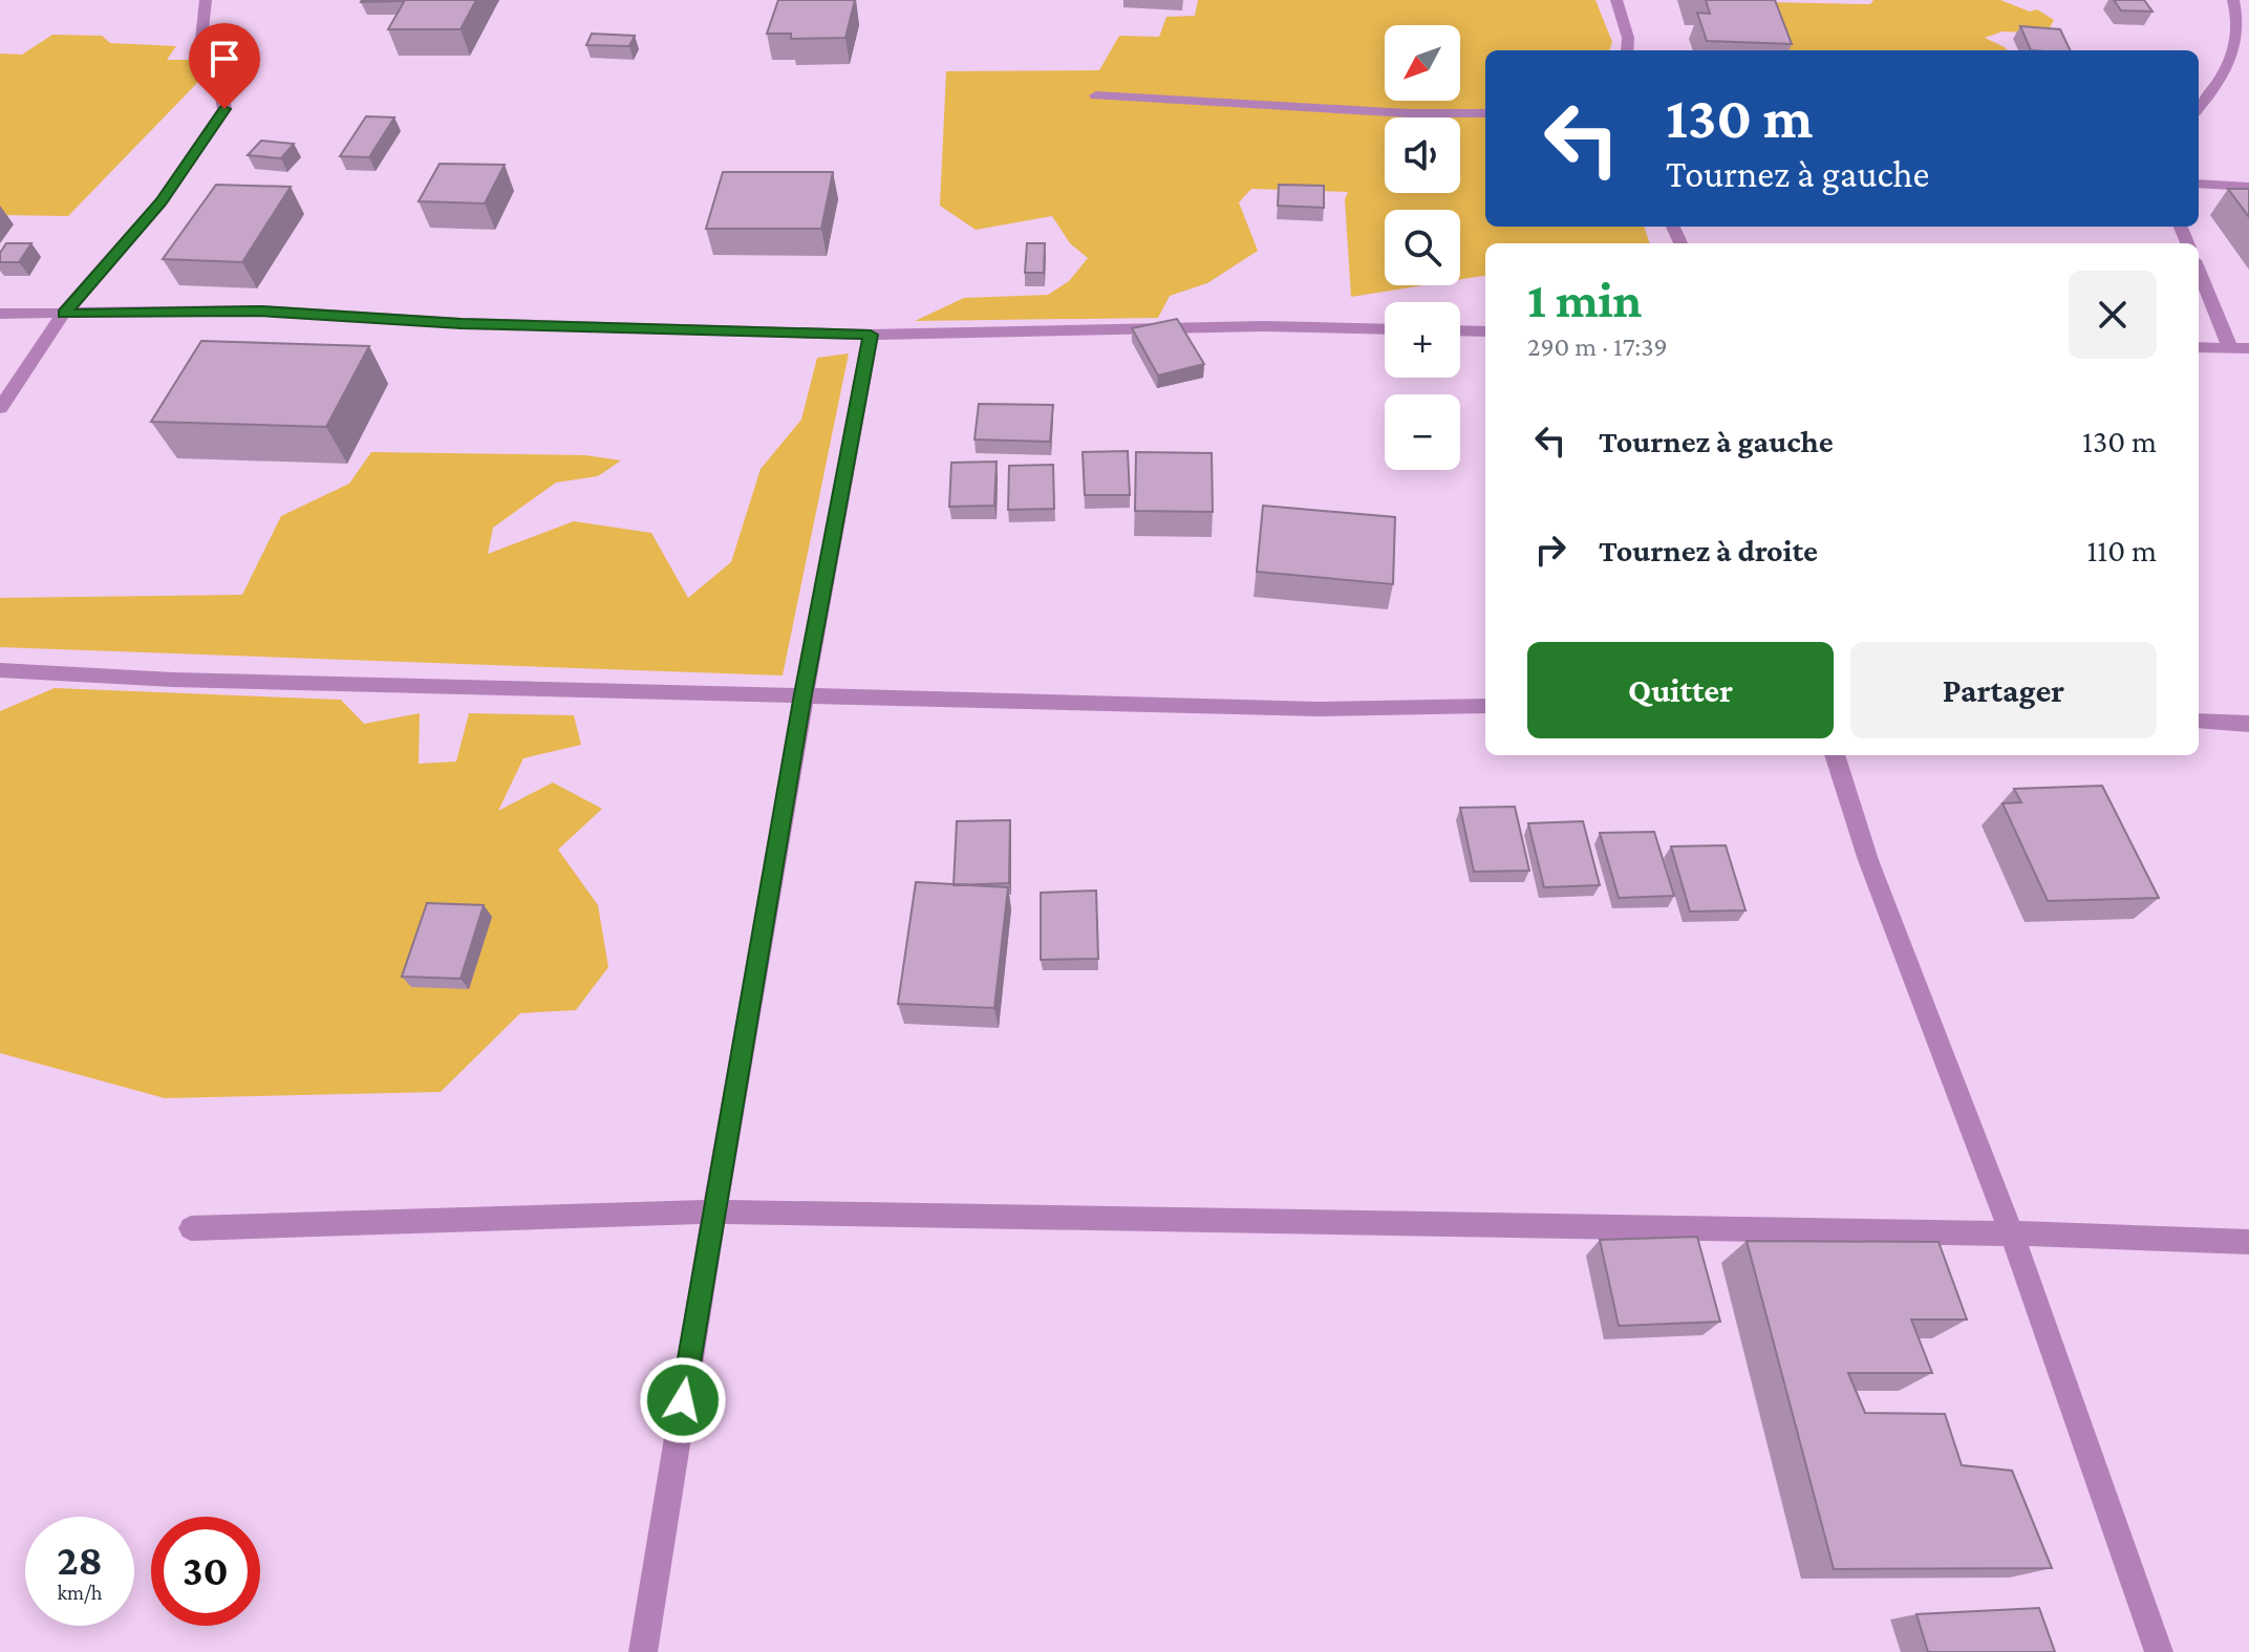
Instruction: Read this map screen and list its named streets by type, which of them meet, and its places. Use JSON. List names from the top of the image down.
{
  "north": "bottom left",
  "page": {
    "map_buttons": ["+", "−"],
    "turn": ["130 m", "Tournez à gauche"],
    "heading": ["1 min", "290 m · 17:39"],
    "list": [
      {
        "name": "Tournez à gauche",
        "value": "130 m"
      },
      {
        "name": "Tournez à droite",
        "value": "110 m"
      }
    ],
    "buttons": ["Quitter", "Partager"],
    "speed": "28 km/h",
    "limit": "30"
  }
}
